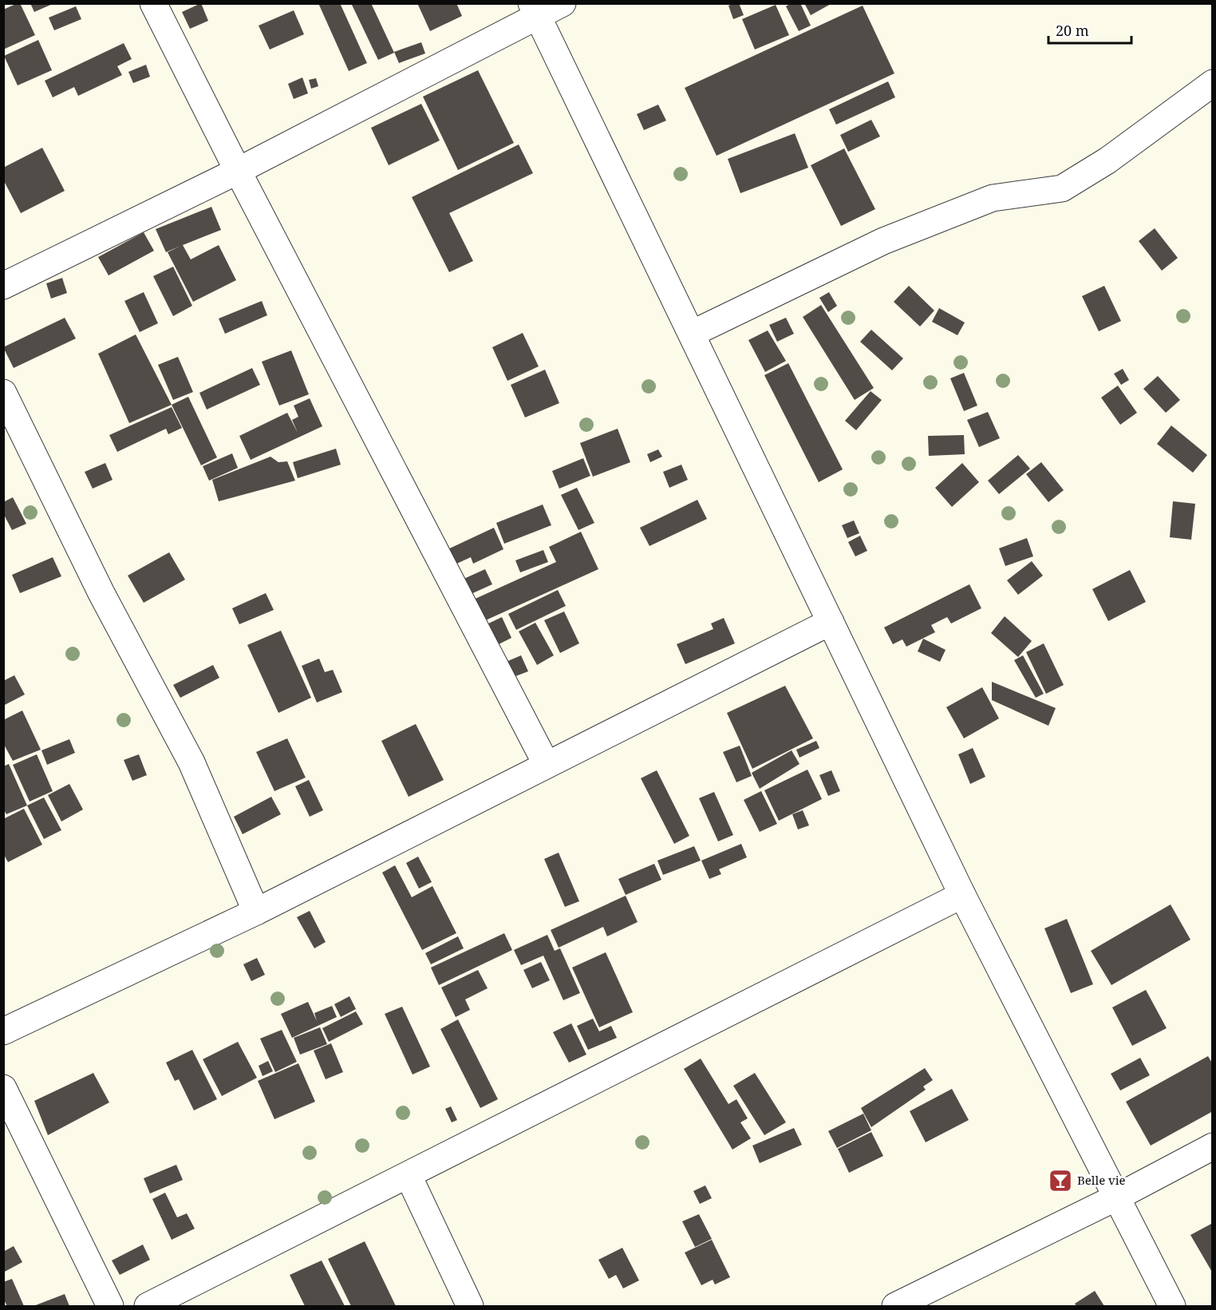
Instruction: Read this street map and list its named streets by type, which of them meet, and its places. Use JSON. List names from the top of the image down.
{
  "places": {
    "bar": ["Belle vie"]
  },
  "scale_bar": "20 m"
}
